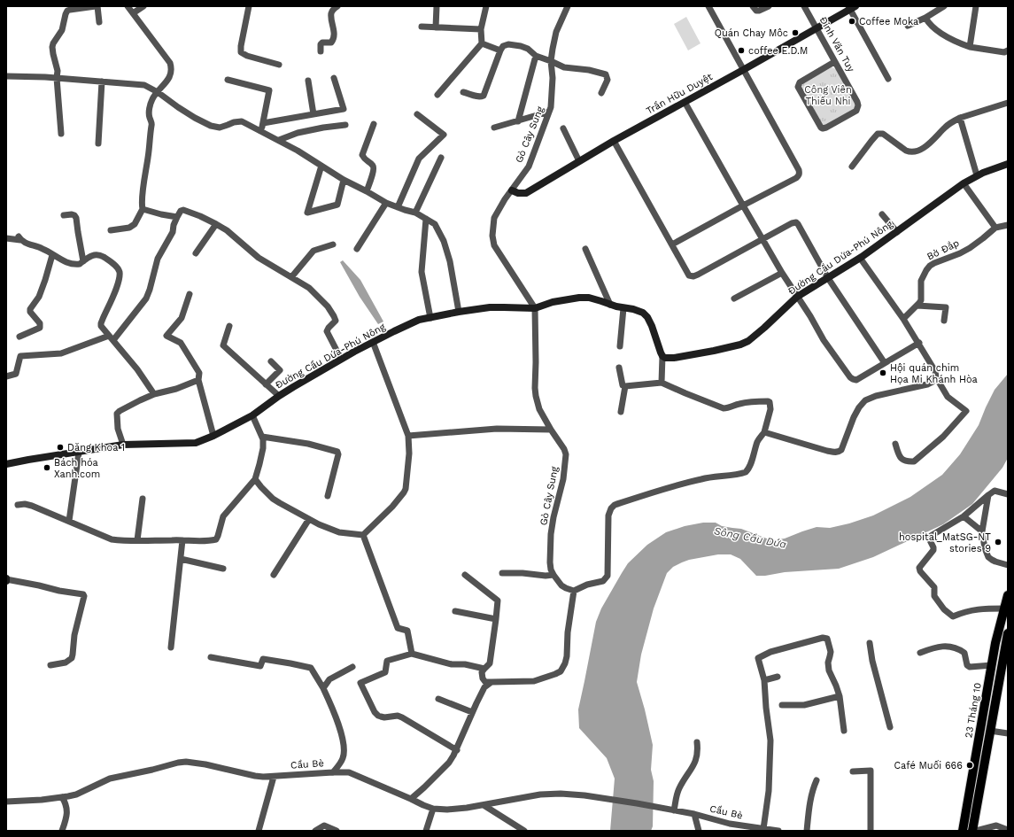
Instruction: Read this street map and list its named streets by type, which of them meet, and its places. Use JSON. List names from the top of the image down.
{
  "streets": {
    "main road": ["23 Tháng 10"],
    "street": [
      "Đinh Văn Tuy",
      "Trần Hữu Duyệt",
      "Gò Cây Sung",
      "Bờ Đắp",
      "Đường Cầu Dứa-Phú Nông",
      "Cầu Bè"
    ]
  },
  "crossings": [
    ["Đinh Văn Tuy", "Trần Hữu Duyệt"],
    ["Trần Hữu Duyệt", "Gò Cây Sung"],
    ["Gò Cây Sung", "Đường Cầu Dứa-Phú Nông"]
  ],
  "water": ["Sông Cầu Dứa"],
  "parks": ["Công Viên Thiếu Nhi"],
  "places": [
    "Coffee Moka",
    "Quán Chay Môc",
    "coffee E.D.M",
    "Hội quán chim Họa Mi Khánh Hòa",
    "Dăng Khoa 1",
    "Bách hóa Xanh.com",
    "hospital_MatSG-NT stories 9",
    "Café Muối 666"
  ]
}
